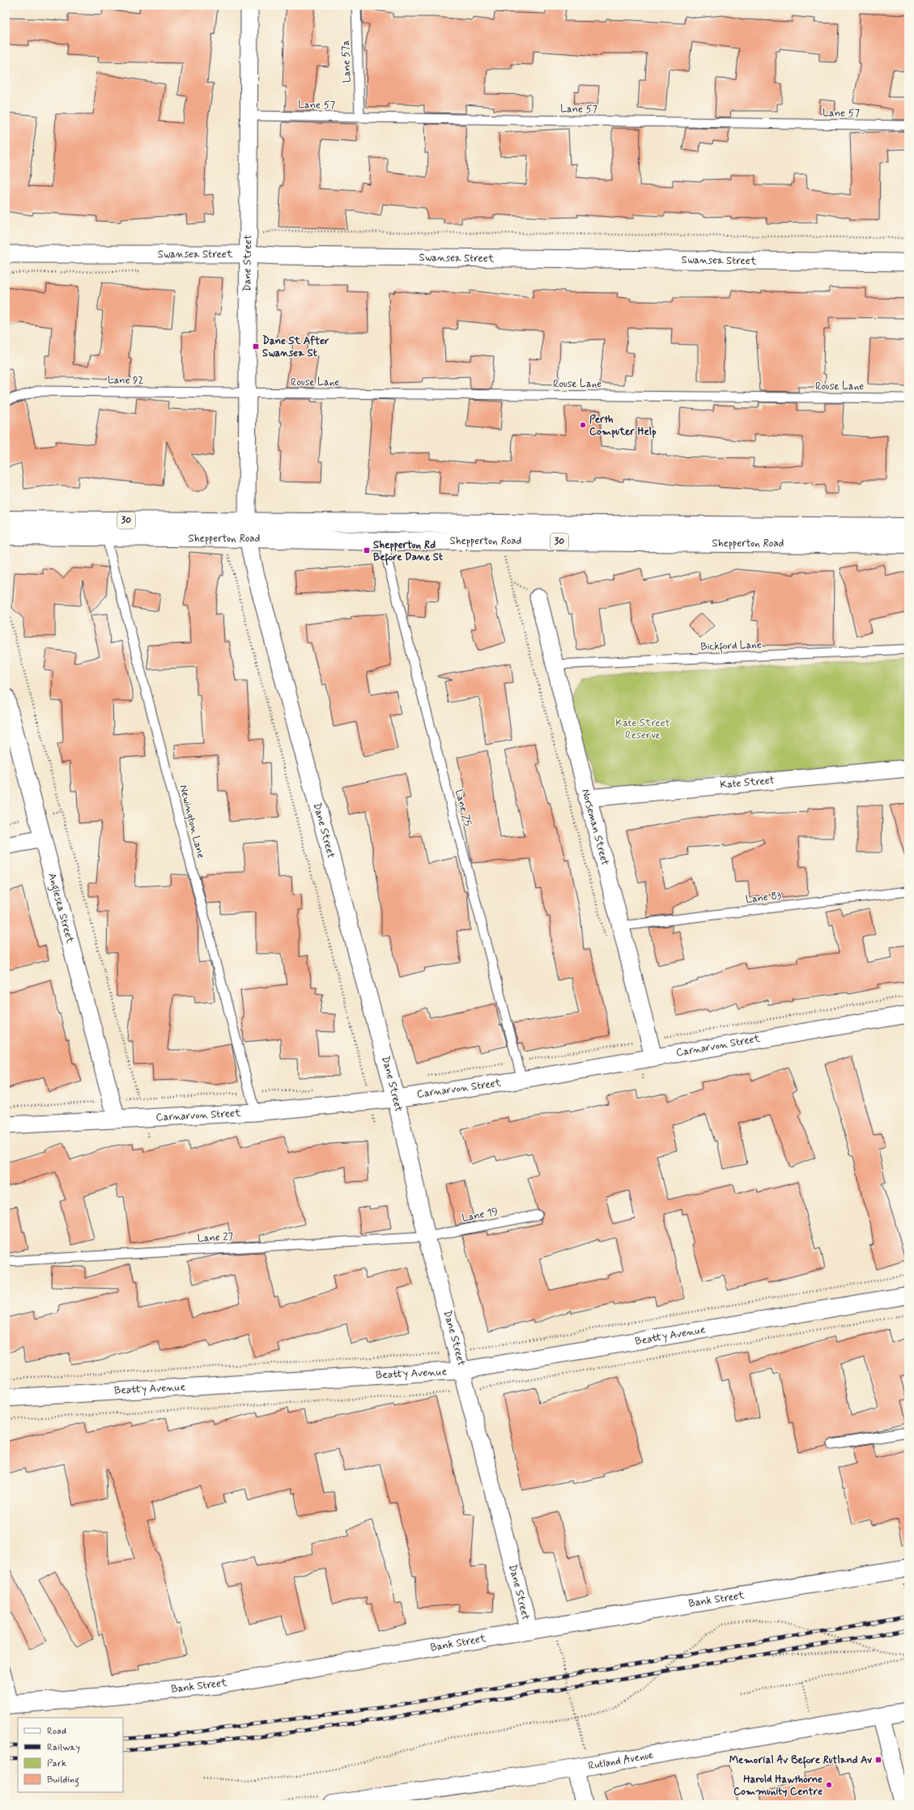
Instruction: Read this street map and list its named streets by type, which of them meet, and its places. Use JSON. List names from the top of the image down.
{
  "streets": {
    "main road": [
      "30",
      "Shepperton Road",
      "Bank Street",
      "Rutland Avenue"
    ],
    "street": [
      "Swansea Street",
      "Dane Street",
      "Kate Street",
      "Norseman Street",
      "Anglesea Street",
      "Carnarvon Street",
      "Beatty Avenue"
    ],
    "lane": [
      "Lane 57a",
      "Lane 57",
      "Lane 92",
      "Rouse Lane",
      "Bickford Lane",
      "Lane 75",
      "Newington Lane",
      "Lane 83",
      "Lane 19",
      "Lane 27"
    ]
  },
  "crossings": [
    ["Lane 57a", "Lane 57"],
    ["Lane 57", "Dane Street"],
    ["Swansea Street", "Dane Street"],
    ["Dane Street", "Lane 92"],
    ["Dane Street", "Rouse Lane"],
    ["Dane Street", "Shepperton Road"],
    ["Dane Street", "Carnarvon Street"],
    ["Dane Street", "Lane 19"],
    ["Dane Street", "Lane 27"],
    ["Dane Street", "Beatty Avenue"],
    ["Dane Street", "Bank Street"],
    ["Lane 92", "Rouse Lane"],
    ["Shepperton Road", "Lane 75"],
    ["Shepperton Road", "Newington Lane"],
    ["Bickford Lane", "Norseman Street"],
    ["Kate Street", "Norseman Street"],
    ["Lane 75", "Carnarvon Street"],
    ["Newington Lane", "Carnarvon Street"],
    ["Norseman Street", "Lane 83"],
    ["Norseman Street", "Carnarvon Street"],
    ["Anglesea Street", "Carnarvon Street"],
    ["Lane 19", "Lane 27"]
  ],
  "parks": ["Kate Street Reserve"],
  "places": {
    "transit": ["Dane St After Swansea St", "Shepperton Rd Before Dane St", "Memorial Av Before Rutland Av"],
    "other": ["Perth Computer Help", "Harold Hawthorne Community Centre"]
  },
  "legend": [
    "Road",
    "Railway",
    "Park",
    "Building"
  ]
}
